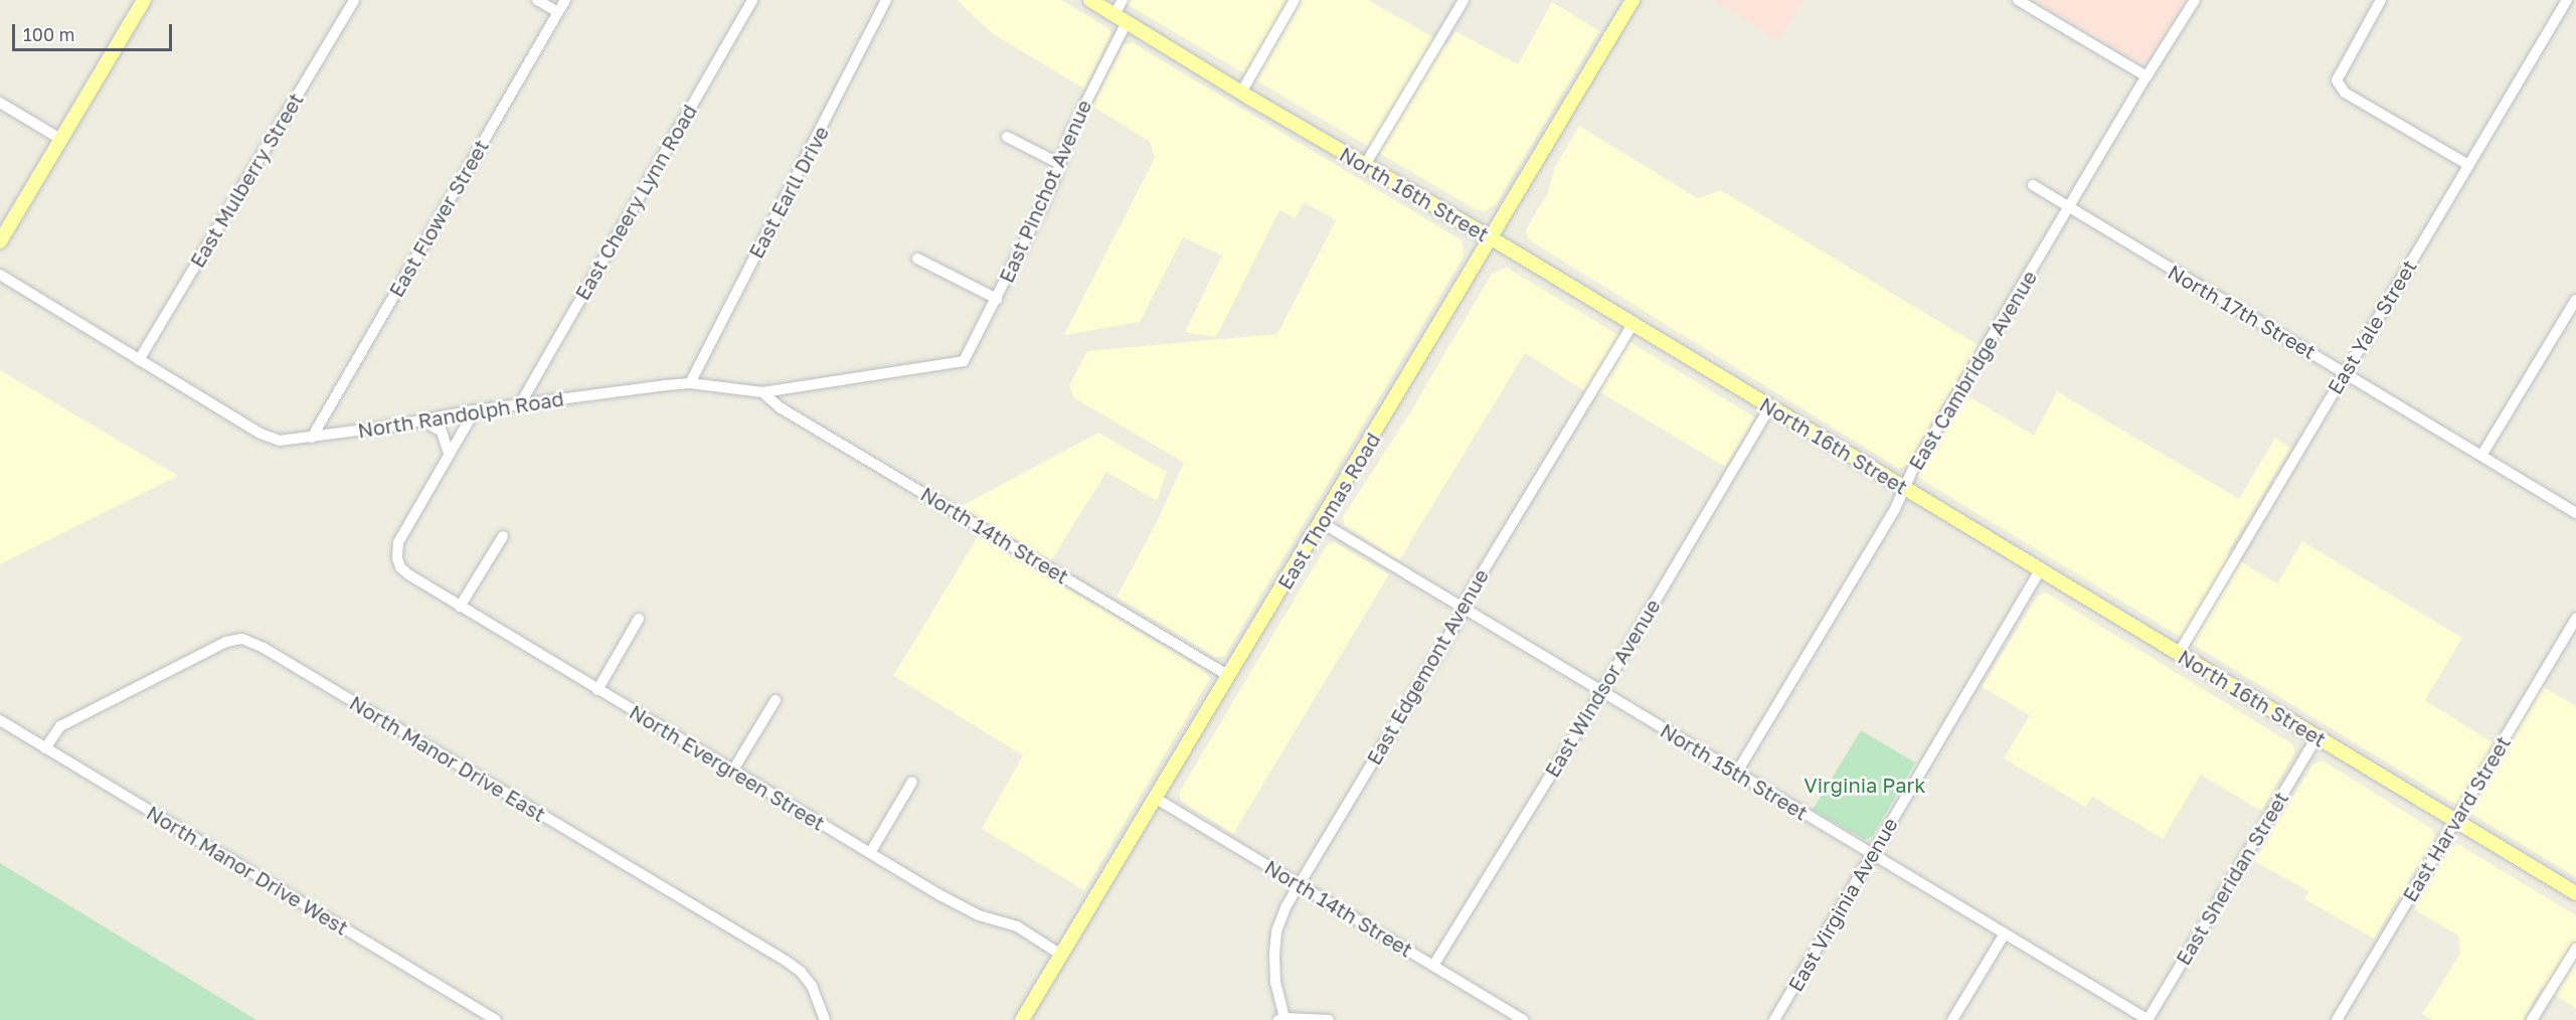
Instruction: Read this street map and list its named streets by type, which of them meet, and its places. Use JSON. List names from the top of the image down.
{
  "streets": {
    "main road": ["North 16th Street", "East Thomas Road"],
    "street": [
      "East Mulberry Street",
      "East Pinchot Avenue",
      "East Earll Drive",
      "East Cheery Lynn Road",
      "East Flower Street",
      "North 17th Street",
      "East Yale Street",
      "East Cambridge Avenue",
      "North Randolph Road",
      "North 14th Street",
      "East Edgemont Avenue",
      "East Windsor Avenue",
      "North Manor Drive East",
      "North Evergreen Street",
      "North 15th Street",
      "East Harvard Street",
      "North Manor Drive West",
      "East Sheridan Street",
      "East Virginia Avenue"
    ]
  },
  "crossings": [
    ["East Mulberry Street", "North Randolph Road"],
    ["East Pinchot Avenue", "North 16th Street"],
    ["East Pinchot Avenue", "North Randolph Road"],
    ["East Earll Drive", "North Randolph Road"],
    ["North 16th Street", "East Yale Street"],
    ["North 16th Street", "East Cambridge Avenue"],
    ["North 16th Street", "East Thomas Road"],
    ["North 16th Street", "East Edgemont Avenue"],
    ["North 16th Street", "East Windsor Avenue"],
    ["North 16th Street", "East Harvard Street"],
    ["North 16th Street", "East Sheridan Street"],
    ["North 16th Street", "East Virginia Avenue"],
    ["East Cheery Lynn Road", "North Randolph Road"],
    ["East Flower Street", "North Randolph Road"],
    ["North 17th Street", "East Yale Street"],
    ["North 17th Street", "East Cambridge Avenue"],
    ["East Cambridge Avenue", "North 15th Street"],
    ["North Randolph Road", "North 14th Street"],
    ["East Thomas Road", "North 14th Street"],
    ["East Thomas Road", "North Evergreen Street"],
    ["East Thomas Road", "North 15th Street"],
    ["North 14th Street", "East Edgemont Avenue"],
    ["North 14th Street", "East Windsor Avenue"],
    ["East Edgemont Avenue", "North 15th Street"],
    ["East Windsor Avenue", "North 15th Street"],
    ["North Manor Drive East", "North Manor Drive West"],
    ["North 15th Street", "East Sheridan Street"],
    ["North 15th Street", "East Virginia Avenue"]
  ],
  "parks": ["Virginia Park"],
  "scale_bar": "100 m"
}
